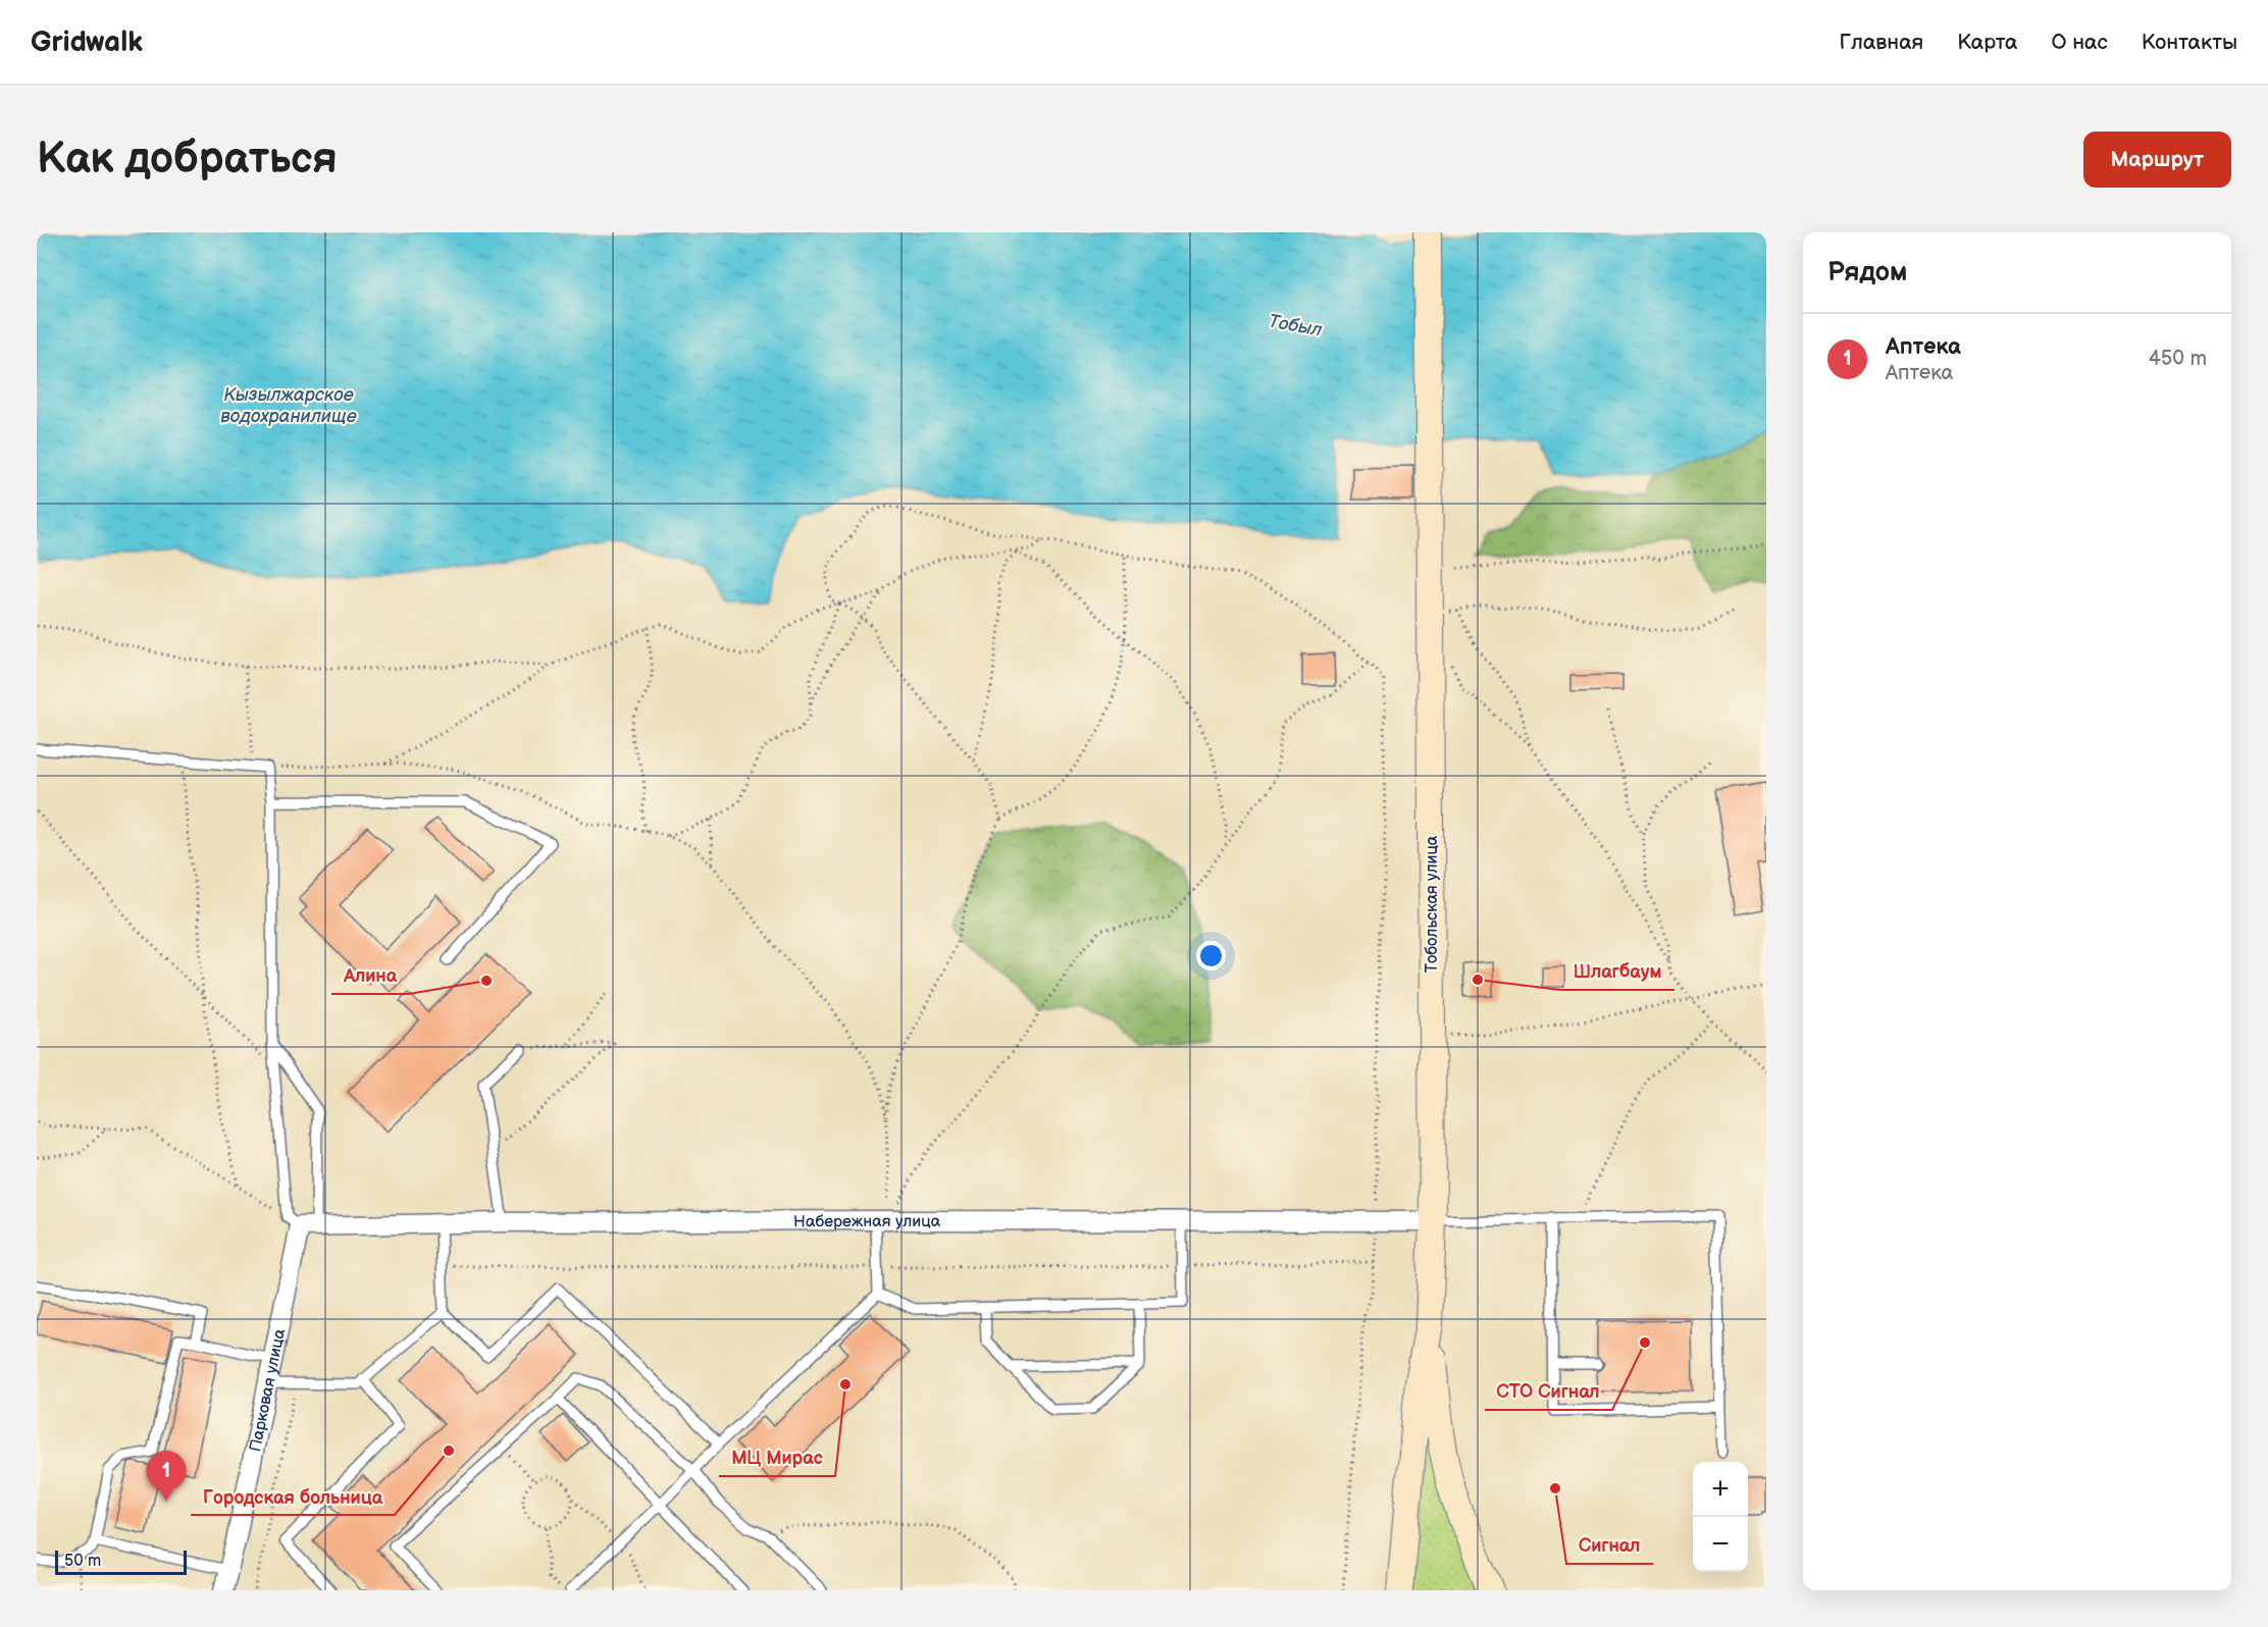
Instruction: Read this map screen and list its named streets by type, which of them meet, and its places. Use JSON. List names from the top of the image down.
{
  "streets": {
    "street": ["Тобольская улица", "Набережная улица", "Парковая улица"]
  },
  "crossings": [
    ["Тобольская улица", "Набережная улица"],
    ["Набережная улица", "Парковая улица"]
  ],
  "water": ["Тобыл", "Кызылжарское водохранилище"],
  "places": [
    "Шлагбаум",
    "Алина",
    "СТО Сигнал",
    "МЦ Мирас",
    "Городская больница",
    "Сигнал"
  ],
  "scale_bar": "50 m",
  "page": {
    "header": "Gridwalk",
    "nav": [
      "Главная",
      "Карта",
      "О нас",
      "Контакты"
    ],
    "buttons": "Маршрут",
    "title": "Как добраться",
    "heading": "Рядом",
    "list": [
      {
        "mark": "1",
        "name": "Аптека",
        "note": "Аптека",
        "value": "450 m"
      }
    ],
    "pins": "1",
    "map_buttons": ["+", "−"],
    "scale": "50 m"
  }
}
